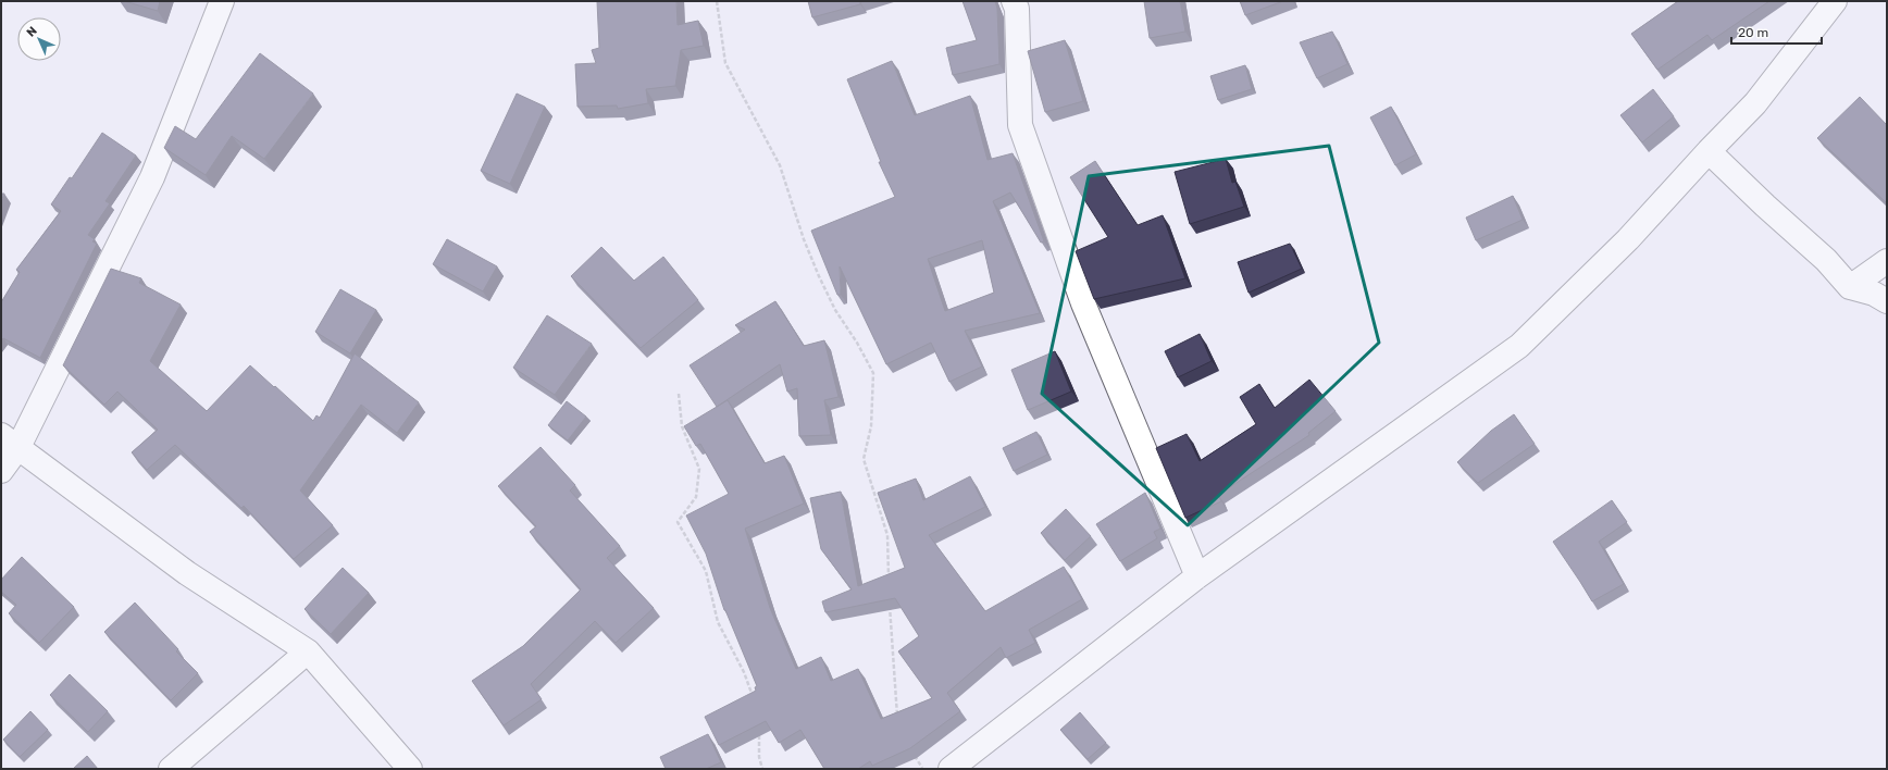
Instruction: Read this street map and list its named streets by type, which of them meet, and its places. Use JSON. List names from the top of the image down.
{
  "scale_bar": "20 m",
  "north": "top left"
}
